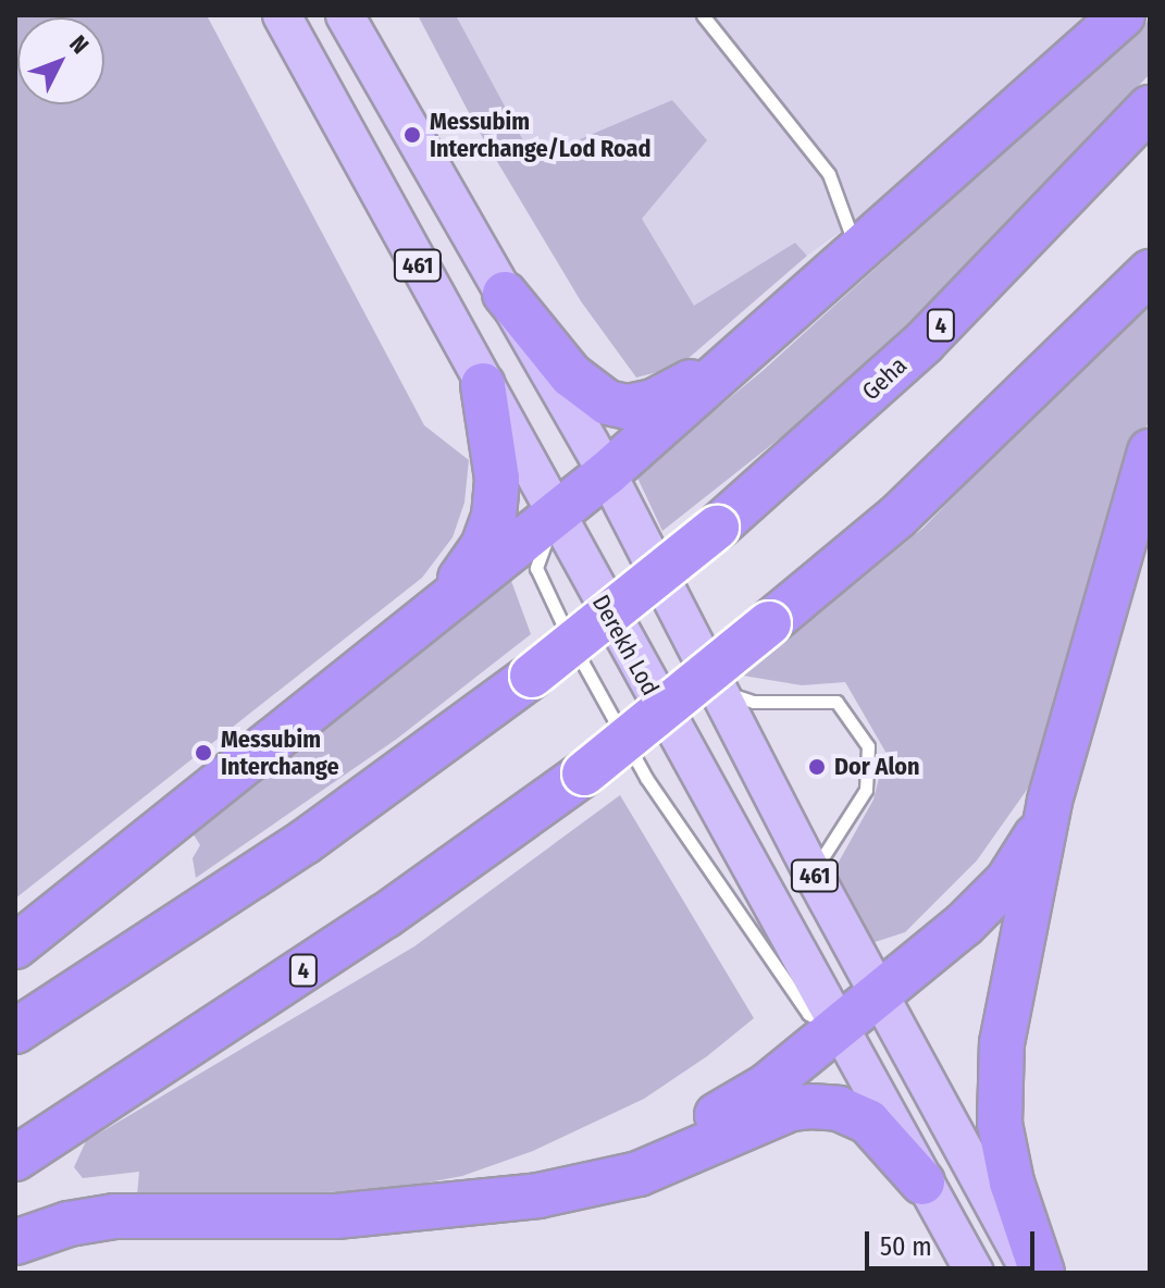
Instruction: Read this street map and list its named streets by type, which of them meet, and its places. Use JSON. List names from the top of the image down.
{
  "streets": {
    "highway": ["4", "Geha"],
    "main road": ["461", "Derekh Lod"]
  },
  "places": ["Messubim Interchange/Lod Road", "Messubim Interchange", "Dor Alon"],
  "scale_bar": "50 m",
  "north": "top right"
}
